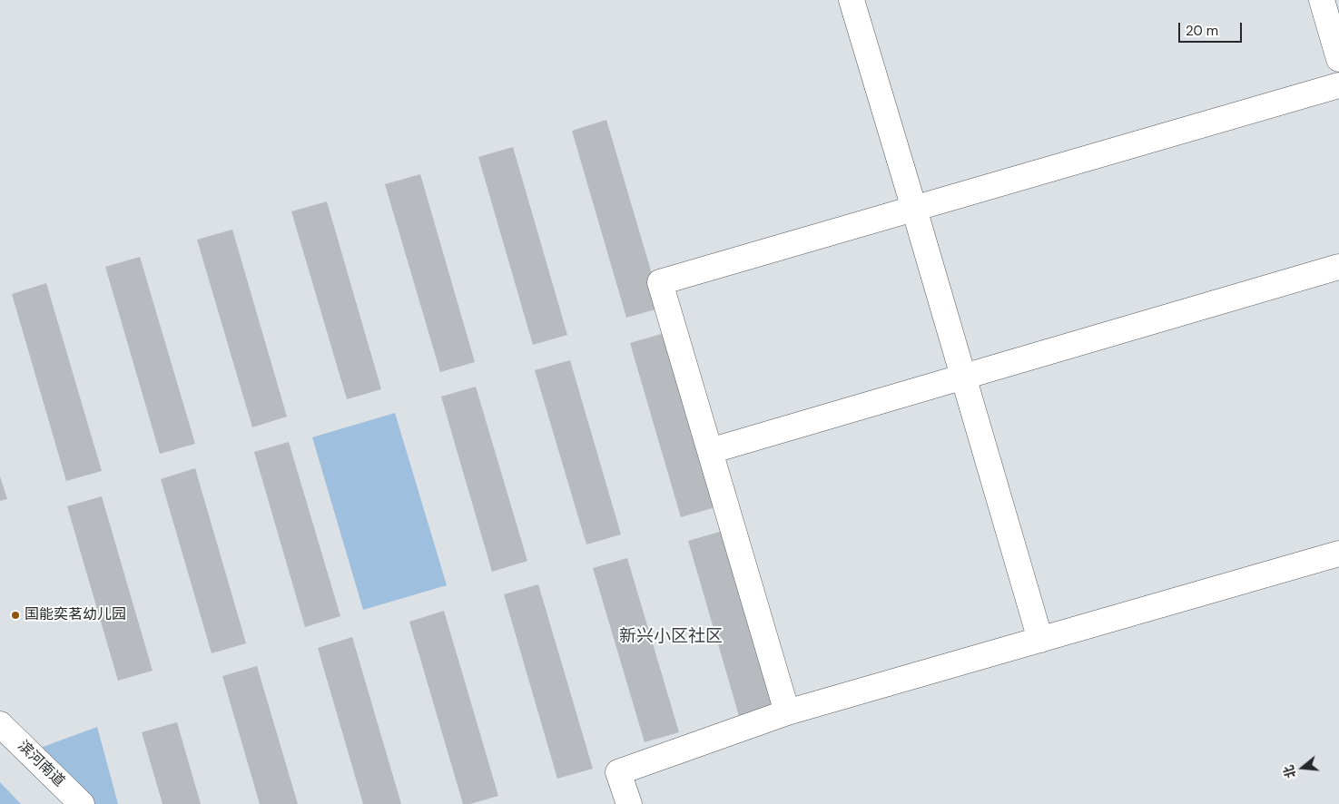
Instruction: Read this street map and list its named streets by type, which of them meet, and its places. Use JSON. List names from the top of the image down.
{
  "streets": {
    "street": ["滨河南道"]
  },
  "districts": ["新兴小区社区"],
  "places": ["国能奕茗幼儿园"],
  "scale_bar": "20 m",
  "north": "left"
}
